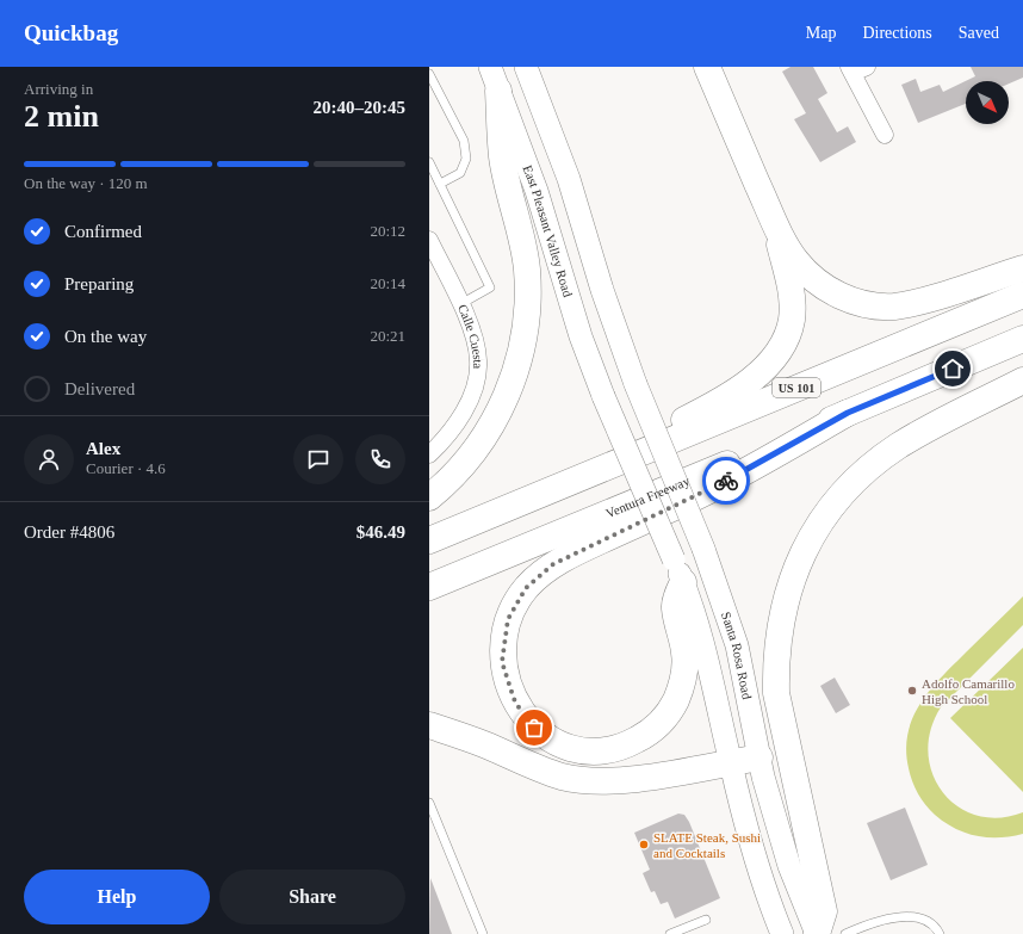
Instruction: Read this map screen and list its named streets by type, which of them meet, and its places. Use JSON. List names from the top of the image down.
{
  "streets": {
    "highway": ["US 101", "Ventura Freeway"],
    "main road": ["East Pleasant Valley Road", "Santa Rosa Road"],
    "street": ["Calle Cuesta"]
  },
  "places": ["Adolfo Camarillo High School", "SLATE Steak, Sushi and Cocktails"],
  "north": "bottom right",
  "page": {
    "header": "Quickbag",
    "nav": ["Map", "Directions", "Saved"],
    "heading": ["2 min", "Arriving in", "20:40–20:45"],
    "panel": [
      "Alex",
      "Courier · 4.6",
      "Order #4806",
      "$46.49"
    ],
    "bar": "On the way · 120 m",
    "list": [
      ["Confirmed", "20:12"],
      ["Preparing", "20:14"],
      ["On the way", "20:21"],
      "Delivered"
    ],
    "buttons": ["Help", "Share"]
  }
}
